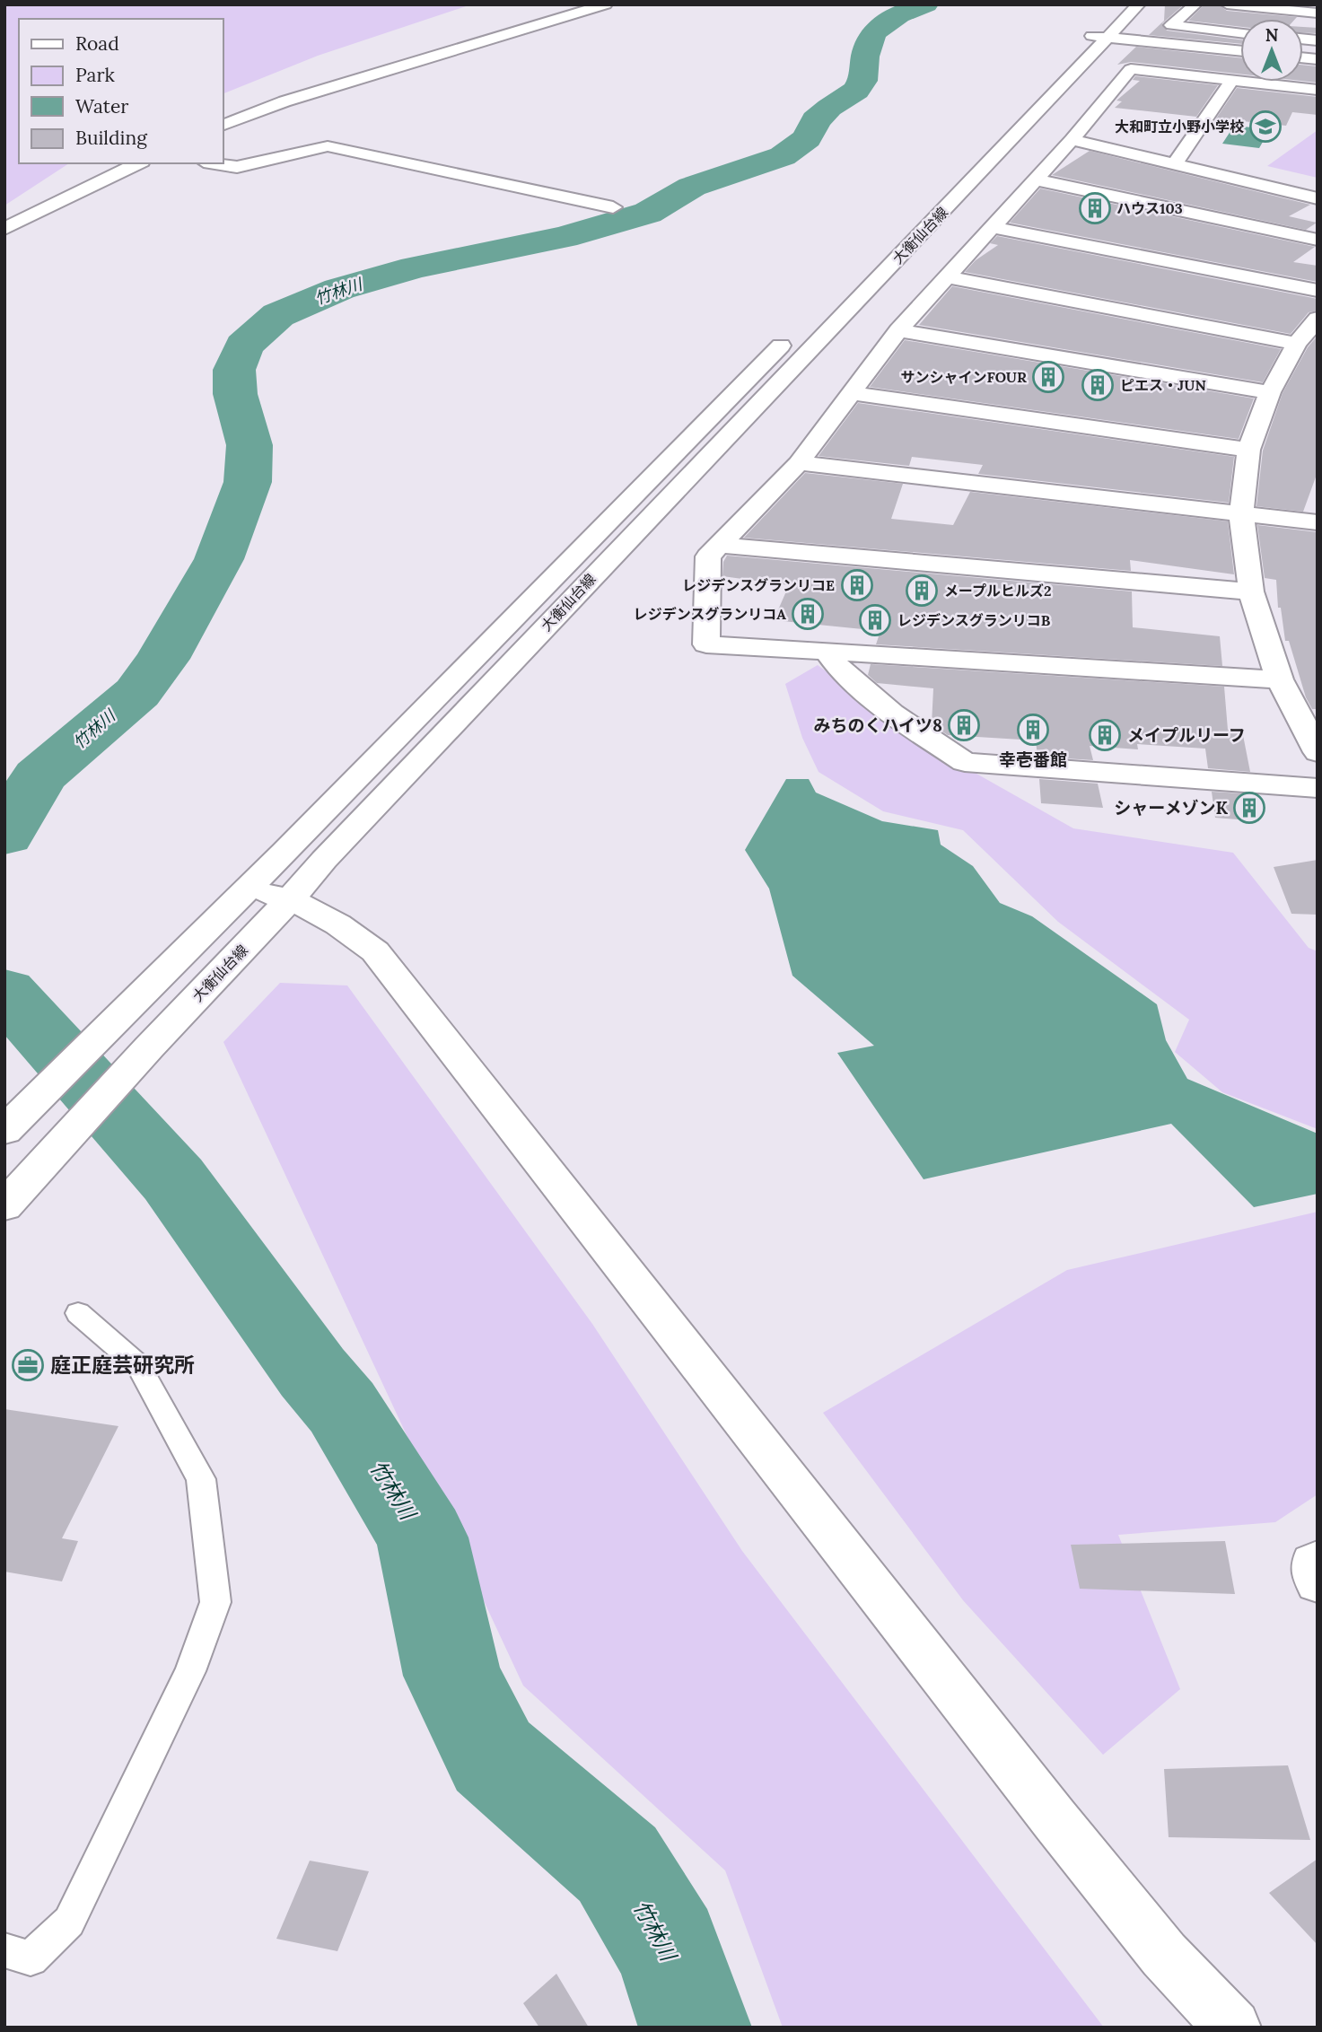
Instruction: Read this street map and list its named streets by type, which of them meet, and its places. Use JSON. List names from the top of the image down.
{
  "streets": {
    "street": ["大衡仙台線"]
  },
  "water": ["竹林川"],
  "places": {
    "school or university": ["大和町立小野小学校"],
    "building": [
      "ハウス103",
      "サンシャインFOUR",
      "ピエス・JUN",
      "レジデンスグランリコE",
      "メープルヒルズ2",
      "レジデンスグランリコA",
      "レジデンスグランリコB",
      "みちのくハイツ8",
      "幸壱番館",
      "メイプルリーフ",
      "シャーメゾンK"
    ],
    "office": ["庭正庭芸研究所"]
  },
  "legend": [
    "Road",
    "Park",
    "Water",
    "Building"
  ],
  "north": "top"
}
